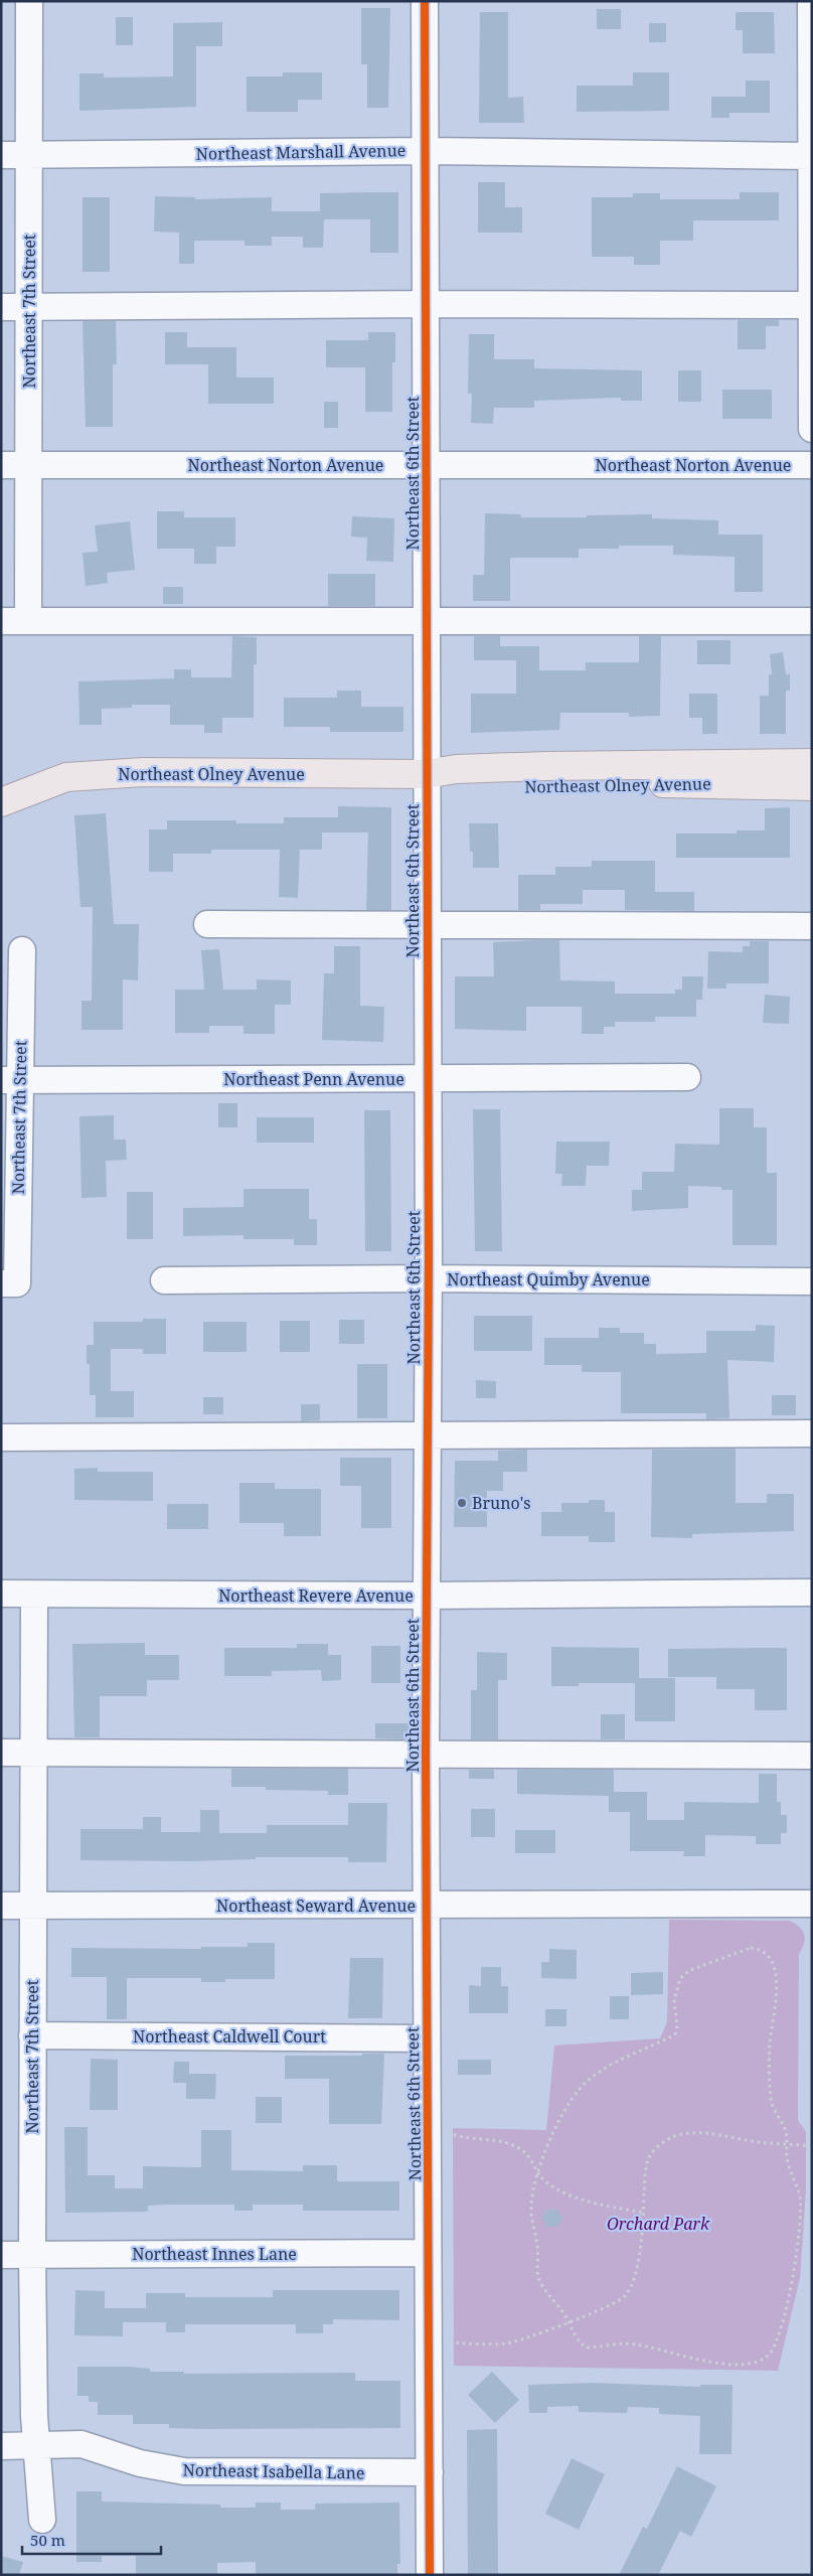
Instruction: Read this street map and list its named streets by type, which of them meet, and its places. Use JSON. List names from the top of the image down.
{
  "streets": {
    "main road": ["Northeast Olney Avenue"],
    "street": [
      "Northeast Marshall Avenue",
      "Northeast 7th Street",
      "Northeast Norton Avenue",
      "Northeast 6th Street",
      "Northeast Penn Avenue",
      "Northeast Quimby Avenue",
      "Northeast Revere Avenue",
      "Northeast Seward Avenue",
      "Northeast Caldwell Court",
      "Northeast Innes Lane",
      "Northeast Isabella Lane"
    ]
  },
  "crossings": [
    ["Northeast Marshall Avenue", "Northeast 7th Street"],
    ["Northeast Marshall Avenue", "Northeast 6th Street"],
    ["Northeast 7th Street", "Northeast Norton Avenue"],
    ["Northeast 7th Street", "Northeast Penn Avenue"],
    ["Northeast 7th Street", "Northeast Revere Avenue"],
    ["Northeast 7th Street", "Northeast Seward Avenue"],
    ["Northeast 7th Street", "Northeast Caldwell Court"],
    ["Northeast 7th Street", "Northeast Innes Lane"],
    ["Northeast 7th Street", "Northeast Isabella Lane"],
    ["Northeast Norton Avenue", "Northeast 6th Street"],
    ["Northeast 6th Street", "Northeast Olney Avenue"],
    ["Northeast 6th Street", "Northeast Penn Avenue"],
    ["Northeast 6th Street", "Northeast Quimby Avenue"],
    ["Northeast 6th Street", "Northeast Revere Avenue"],
    ["Northeast 6th Street", "Northeast Seward Avenue"],
    ["Northeast 6th Street", "Northeast Caldwell Court"],
    ["Northeast 6th Street", "Northeast Innes Lane"],
    ["Northeast 6th Street", "Northeast Isabella Lane"]
  ],
  "parks": ["Orchard Park"],
  "places": ["Bruno's"],
  "scale_bar": "50 m"
}
